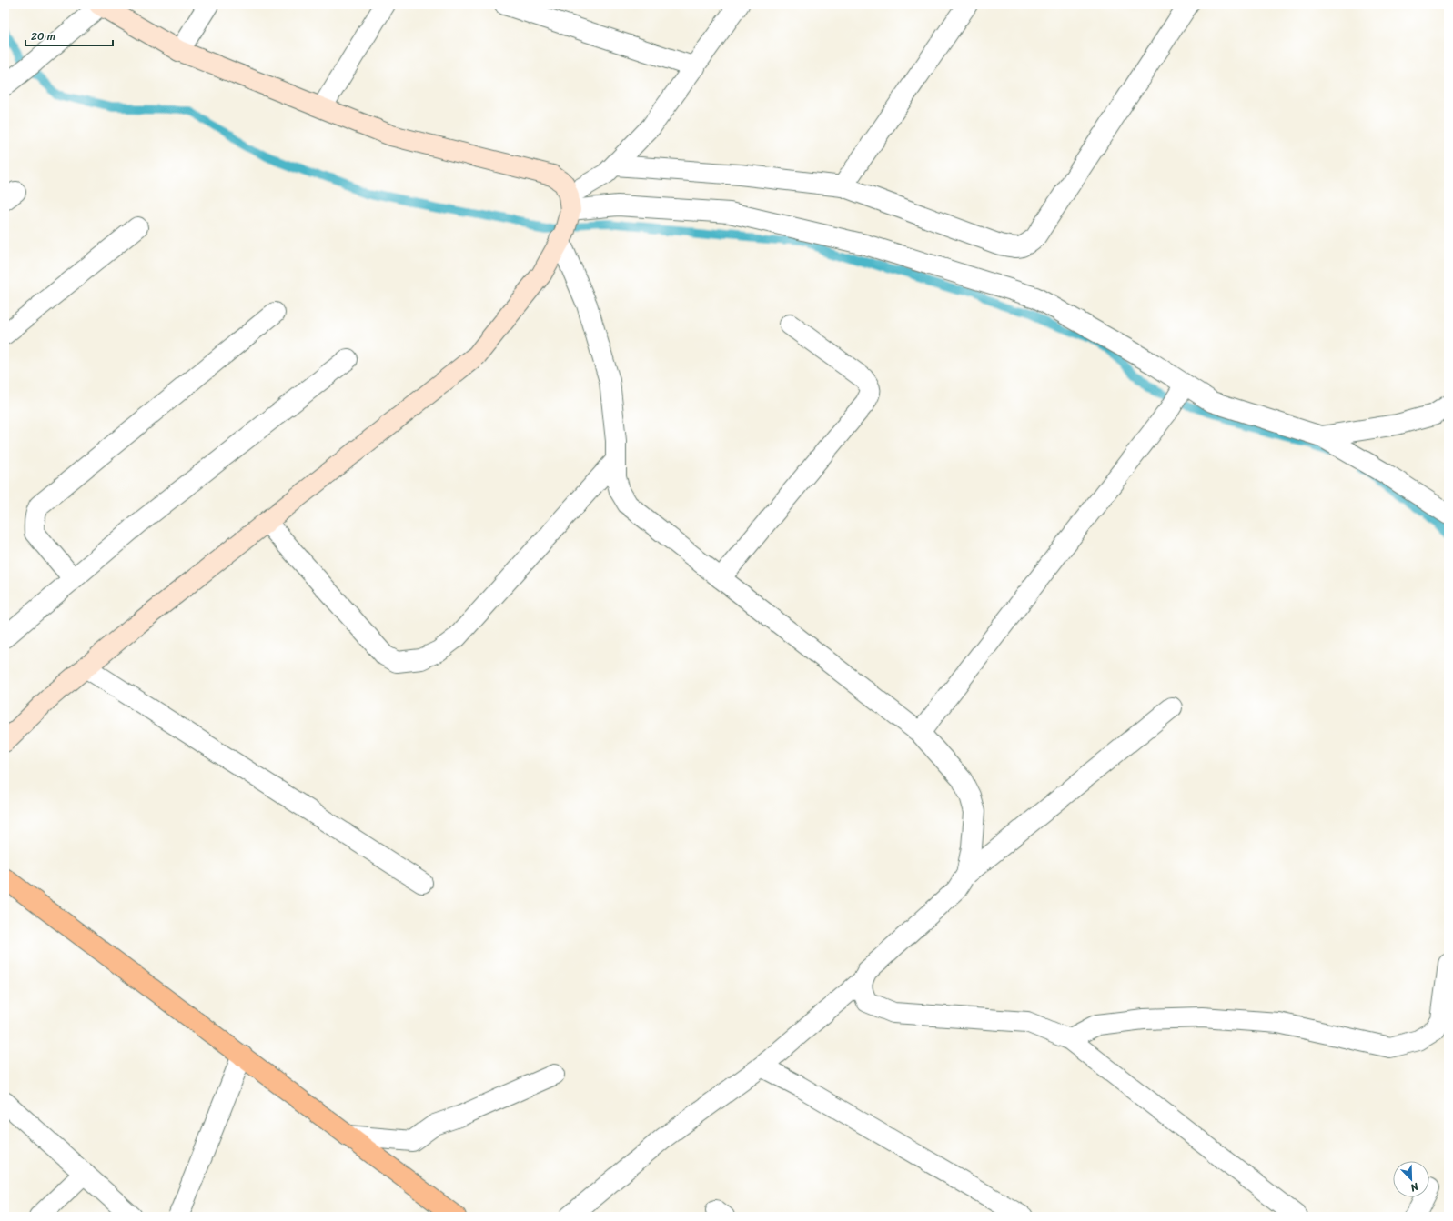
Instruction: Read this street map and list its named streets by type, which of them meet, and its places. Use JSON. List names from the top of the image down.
{
  "scale_bar": "20 m",
  "north": "bottom right"
}
